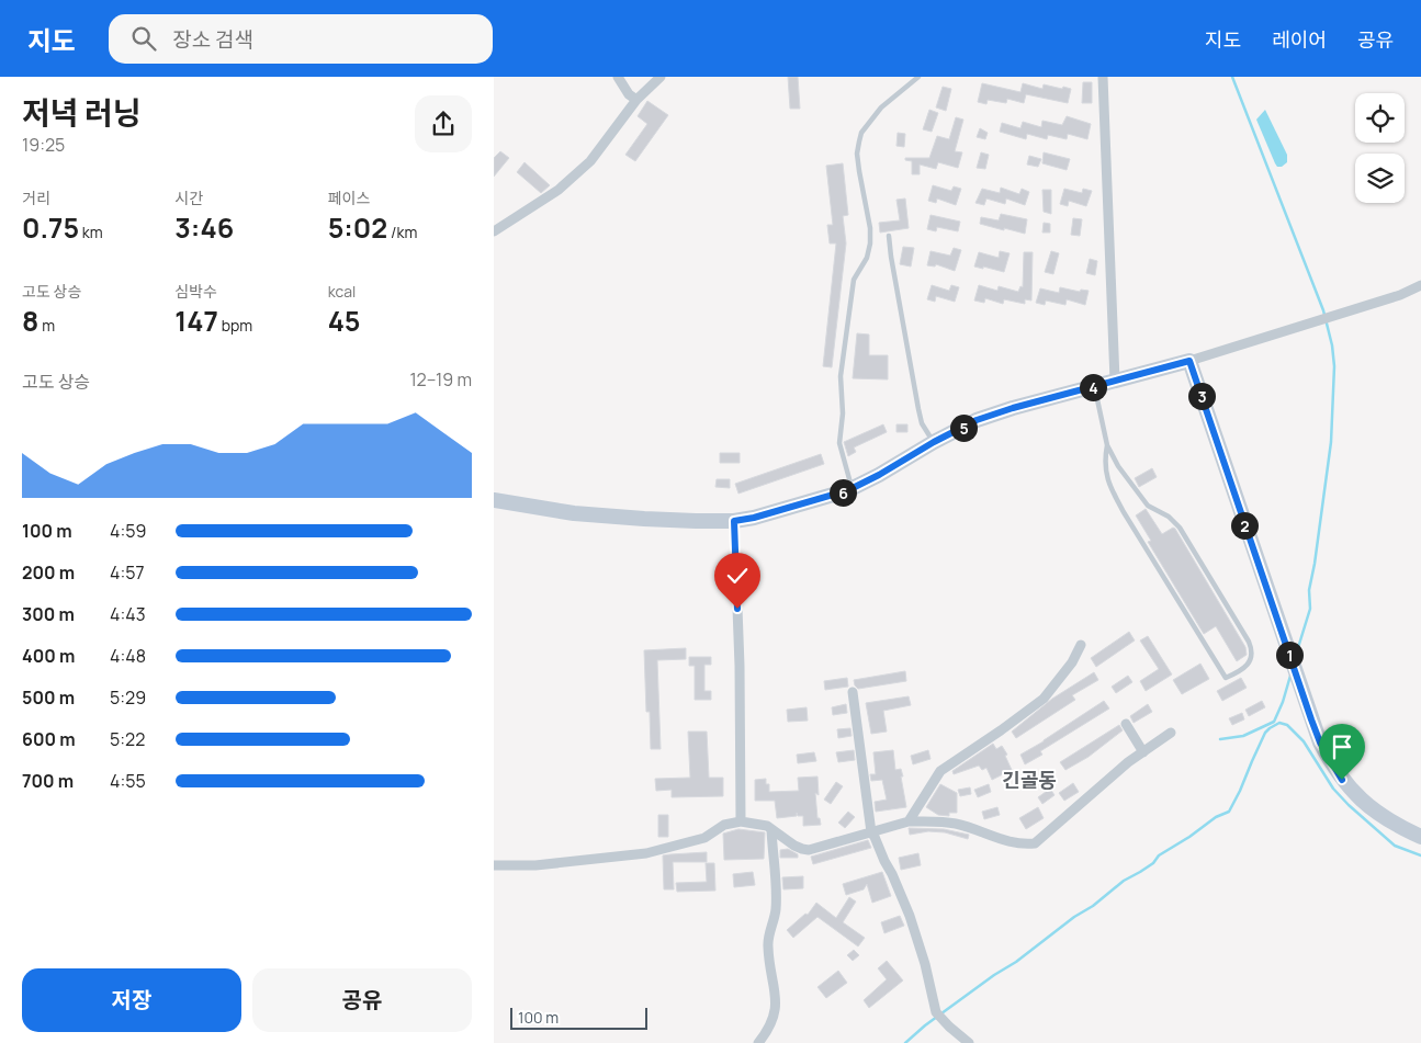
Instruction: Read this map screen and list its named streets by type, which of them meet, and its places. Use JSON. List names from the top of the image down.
{
  "districts": ["긴골동"],
  "scale_bar": "100 m",
  "page": {
    "header": "지도",
    "search": "장소 검색",
    "nav": ["지도", "레이어", "공유"],
    "heading": ["저녁 러닝", "19:25"],
    "stats": [
      ["거리", "0.75 km"],
      ["시간", "3:46"],
      ["페이스", "5:02 /km"],
      ["고도 상승", "8 m"],
      ["심박수", "147 bpm"],
      ["kcal", "45"]
    ],
    "chart": ["고도 상승", "12–19 m"],
    "pins": [
      "4",
      "3",
      "5",
      "6",
      "2",
      "1"
    ],
    "list": [
      {
        "name": "100 m",
        "note": "4:59"
      },
      {
        "name": "200 m",
        "note": "4:57"
      },
      {
        "name": "300 m",
        "note": "4:43"
      },
      {
        "name": "400 m",
        "note": "4:48"
      },
      {
        "name": "500 m",
        "note": "5:29"
      },
      {
        "name": "600 m",
        "note": "5:22"
      },
      {
        "name": "700 m",
        "note": "4:55"
      }
    ],
    "buttons": ["저장", "공유"],
    "scale": "100 m"
  }
}
